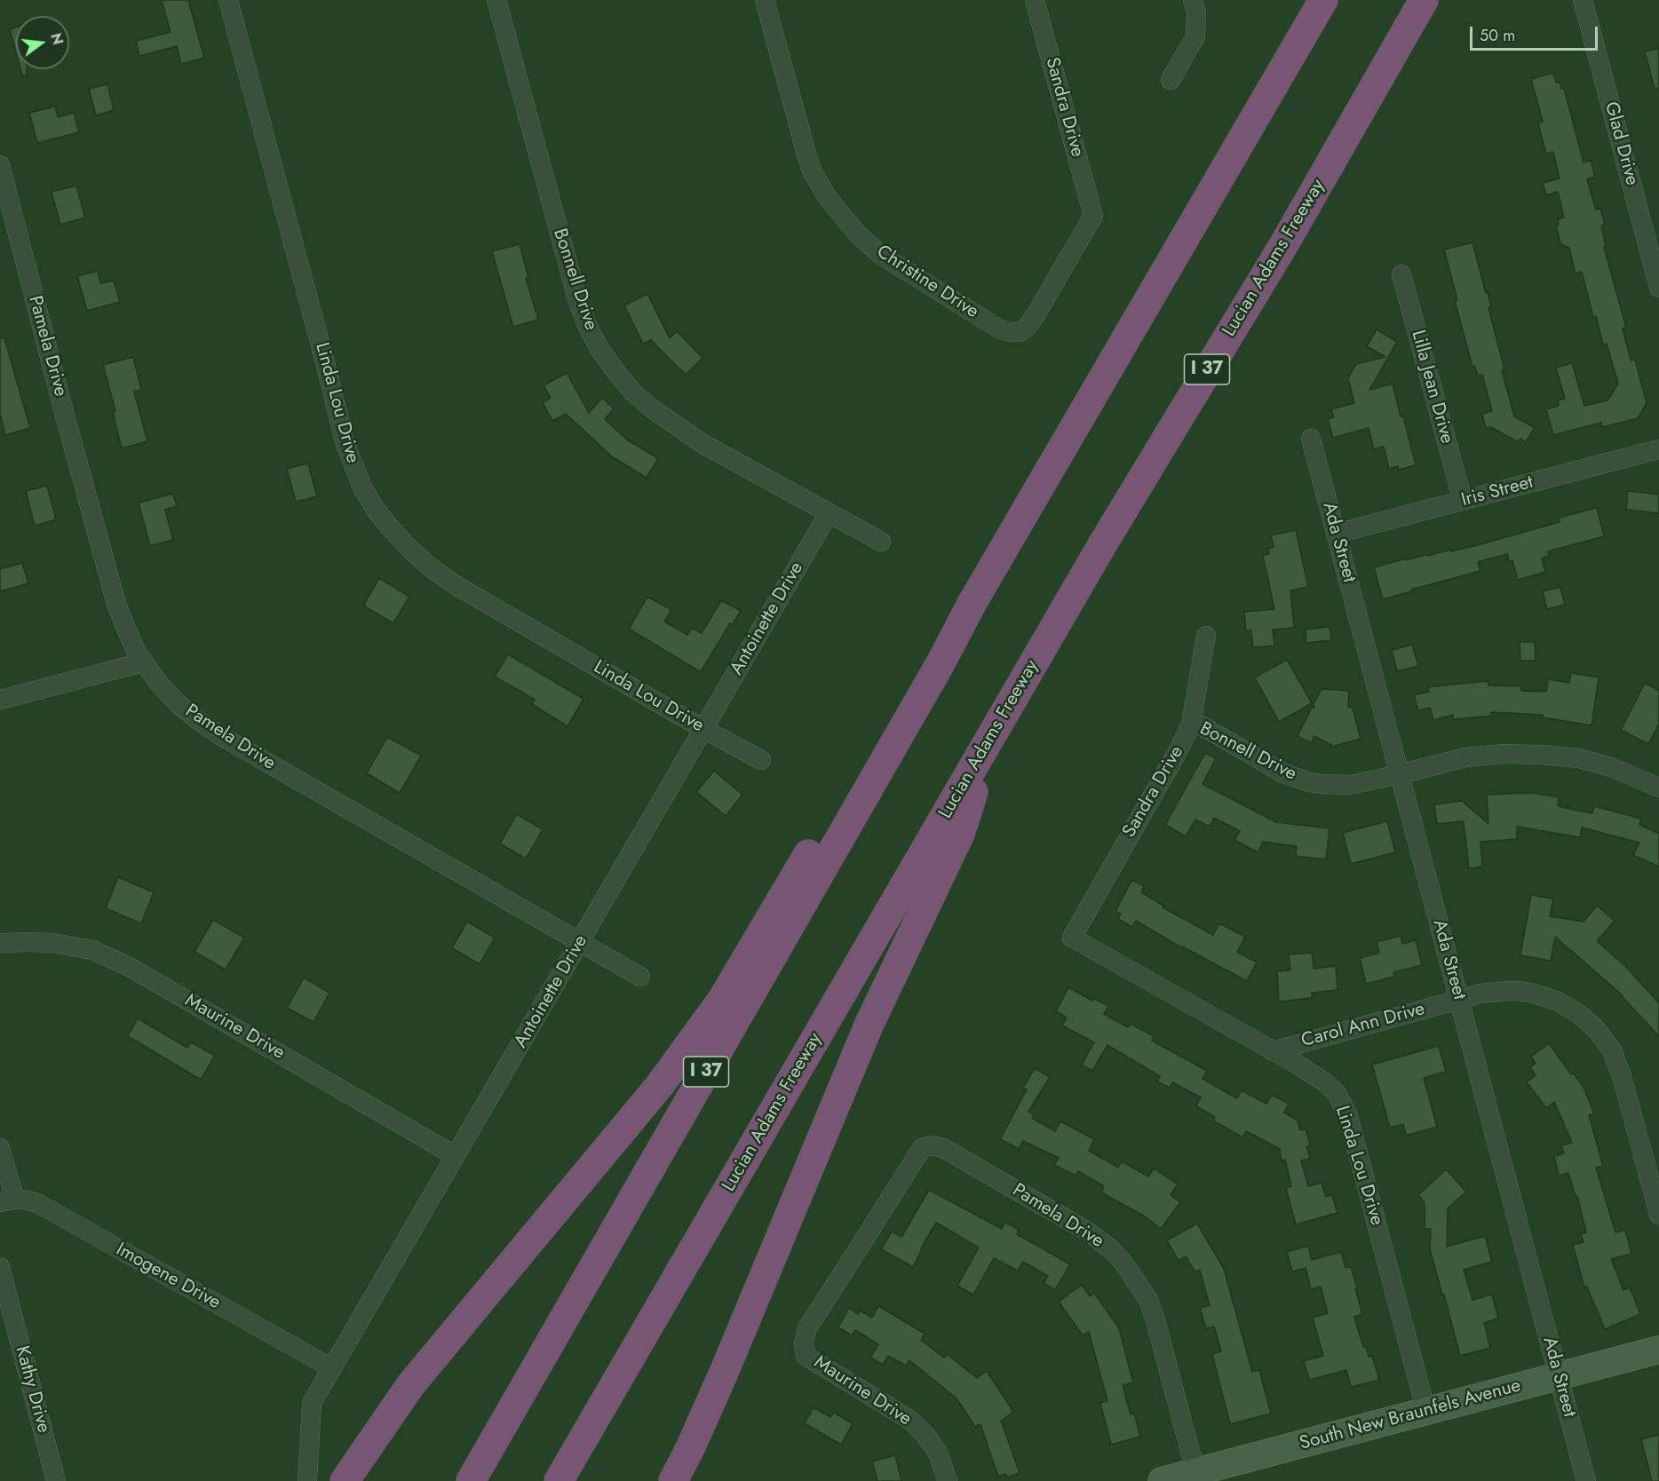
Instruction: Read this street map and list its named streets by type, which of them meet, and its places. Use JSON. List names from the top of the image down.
{
  "streets": {
    "highway": ["Lucian Adams Freeway", "I 37"],
    "main road": ["South New Braunfels Avenue"],
    "street": [
      "Sandra Drive",
      "Glad Drive",
      "Bonnell Drive",
      "Christine Drive",
      "Pamela Drive",
      "Lilla Jean Drive",
      "Linda Lou Drive",
      "Iris Street",
      "Ada Street",
      "Antoinette Drive",
      "Carol Ann Drive",
      "Maurine Drive",
      "Imogene Drive",
      "Kathy Drive"
    ]
  },
  "crossings": [
    ["Sandra Drive", "Bonnell Drive"],
    ["Sandra Drive", "Christine Drive"],
    ["Sandra Drive", "Linda Lou Drive"],
    ["Bonnell Drive", "Ada Street"],
    ["Bonnell Drive", "Antoinette Drive"],
    ["Pamela Drive", "Antoinette Drive"],
    ["Pamela Drive", "Maurine Drive"],
    ["Pamela Drive", "South New Braunfels Avenue"],
    ["Lilla Jean Drive", "Iris Street"],
    ["Linda Lou Drive", "Antoinette Drive"],
    ["Linda Lou Drive", "Carol Ann Drive"],
    ["Linda Lou Drive", "South New Braunfels Avenue"],
    ["Iris Street", "Ada Street"],
    ["Ada Street", "Carol Ann Drive"],
    ["Ada Street", "South New Braunfels Avenue"],
    ["Antoinette Drive", "Maurine Drive"],
    ["Antoinette Drive", "Imogene Drive"]
  ],
  "scale_bar": "50 m",
  "north": "right"
}
